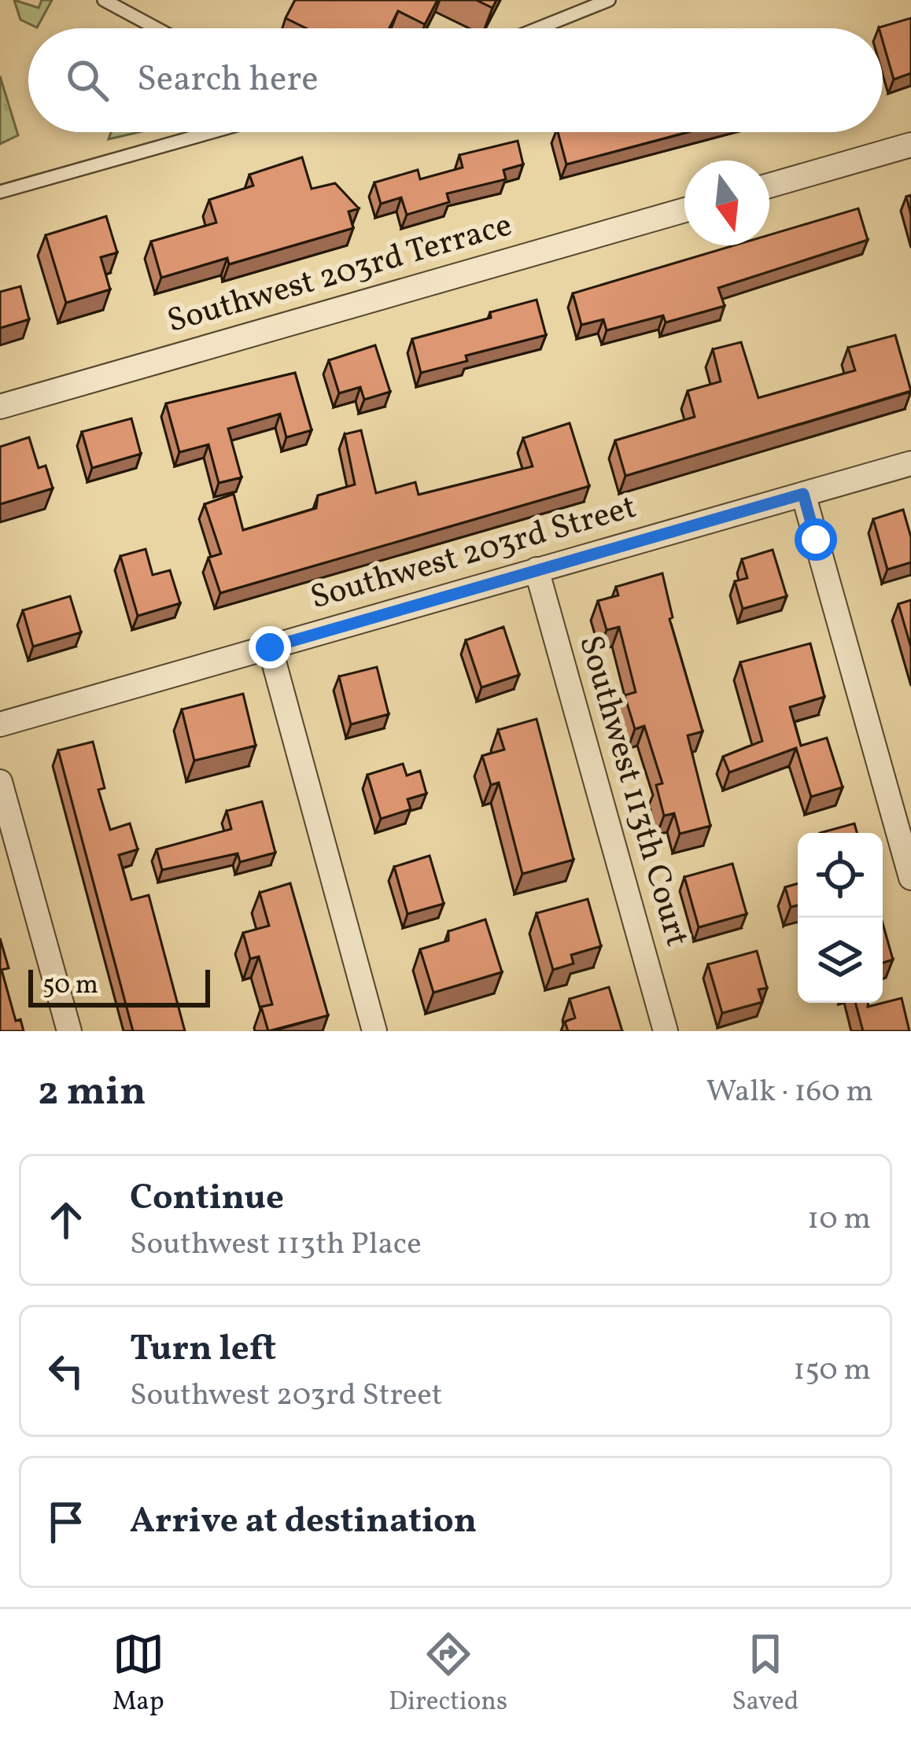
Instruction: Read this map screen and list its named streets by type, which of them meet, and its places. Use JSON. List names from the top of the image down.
{
  "streets": {
    "street": ["Southwest 203rd Terrace", "Southwest 203rd Street", "Southwest 113th Court"]
  },
  "crossings": [
    ["Southwest 203rd Street", "Southwest 113th Court"]
  ],
  "scale_bar": "50 m",
  "north": "bottom",
  "page": {
    "search": "Search here",
    "scale": "50 m",
    "heading": ["2 min", "Walk · 160 m"],
    "list": [
      ["Continue", "Southwest 113th Place", "10 m"],
      ["Turn left", "Southwest 203rd Street", "150 m"],
      "Arrive at destination"
    ],
    "nav": ["Map", "Directions", "Saved"]
  }
}
